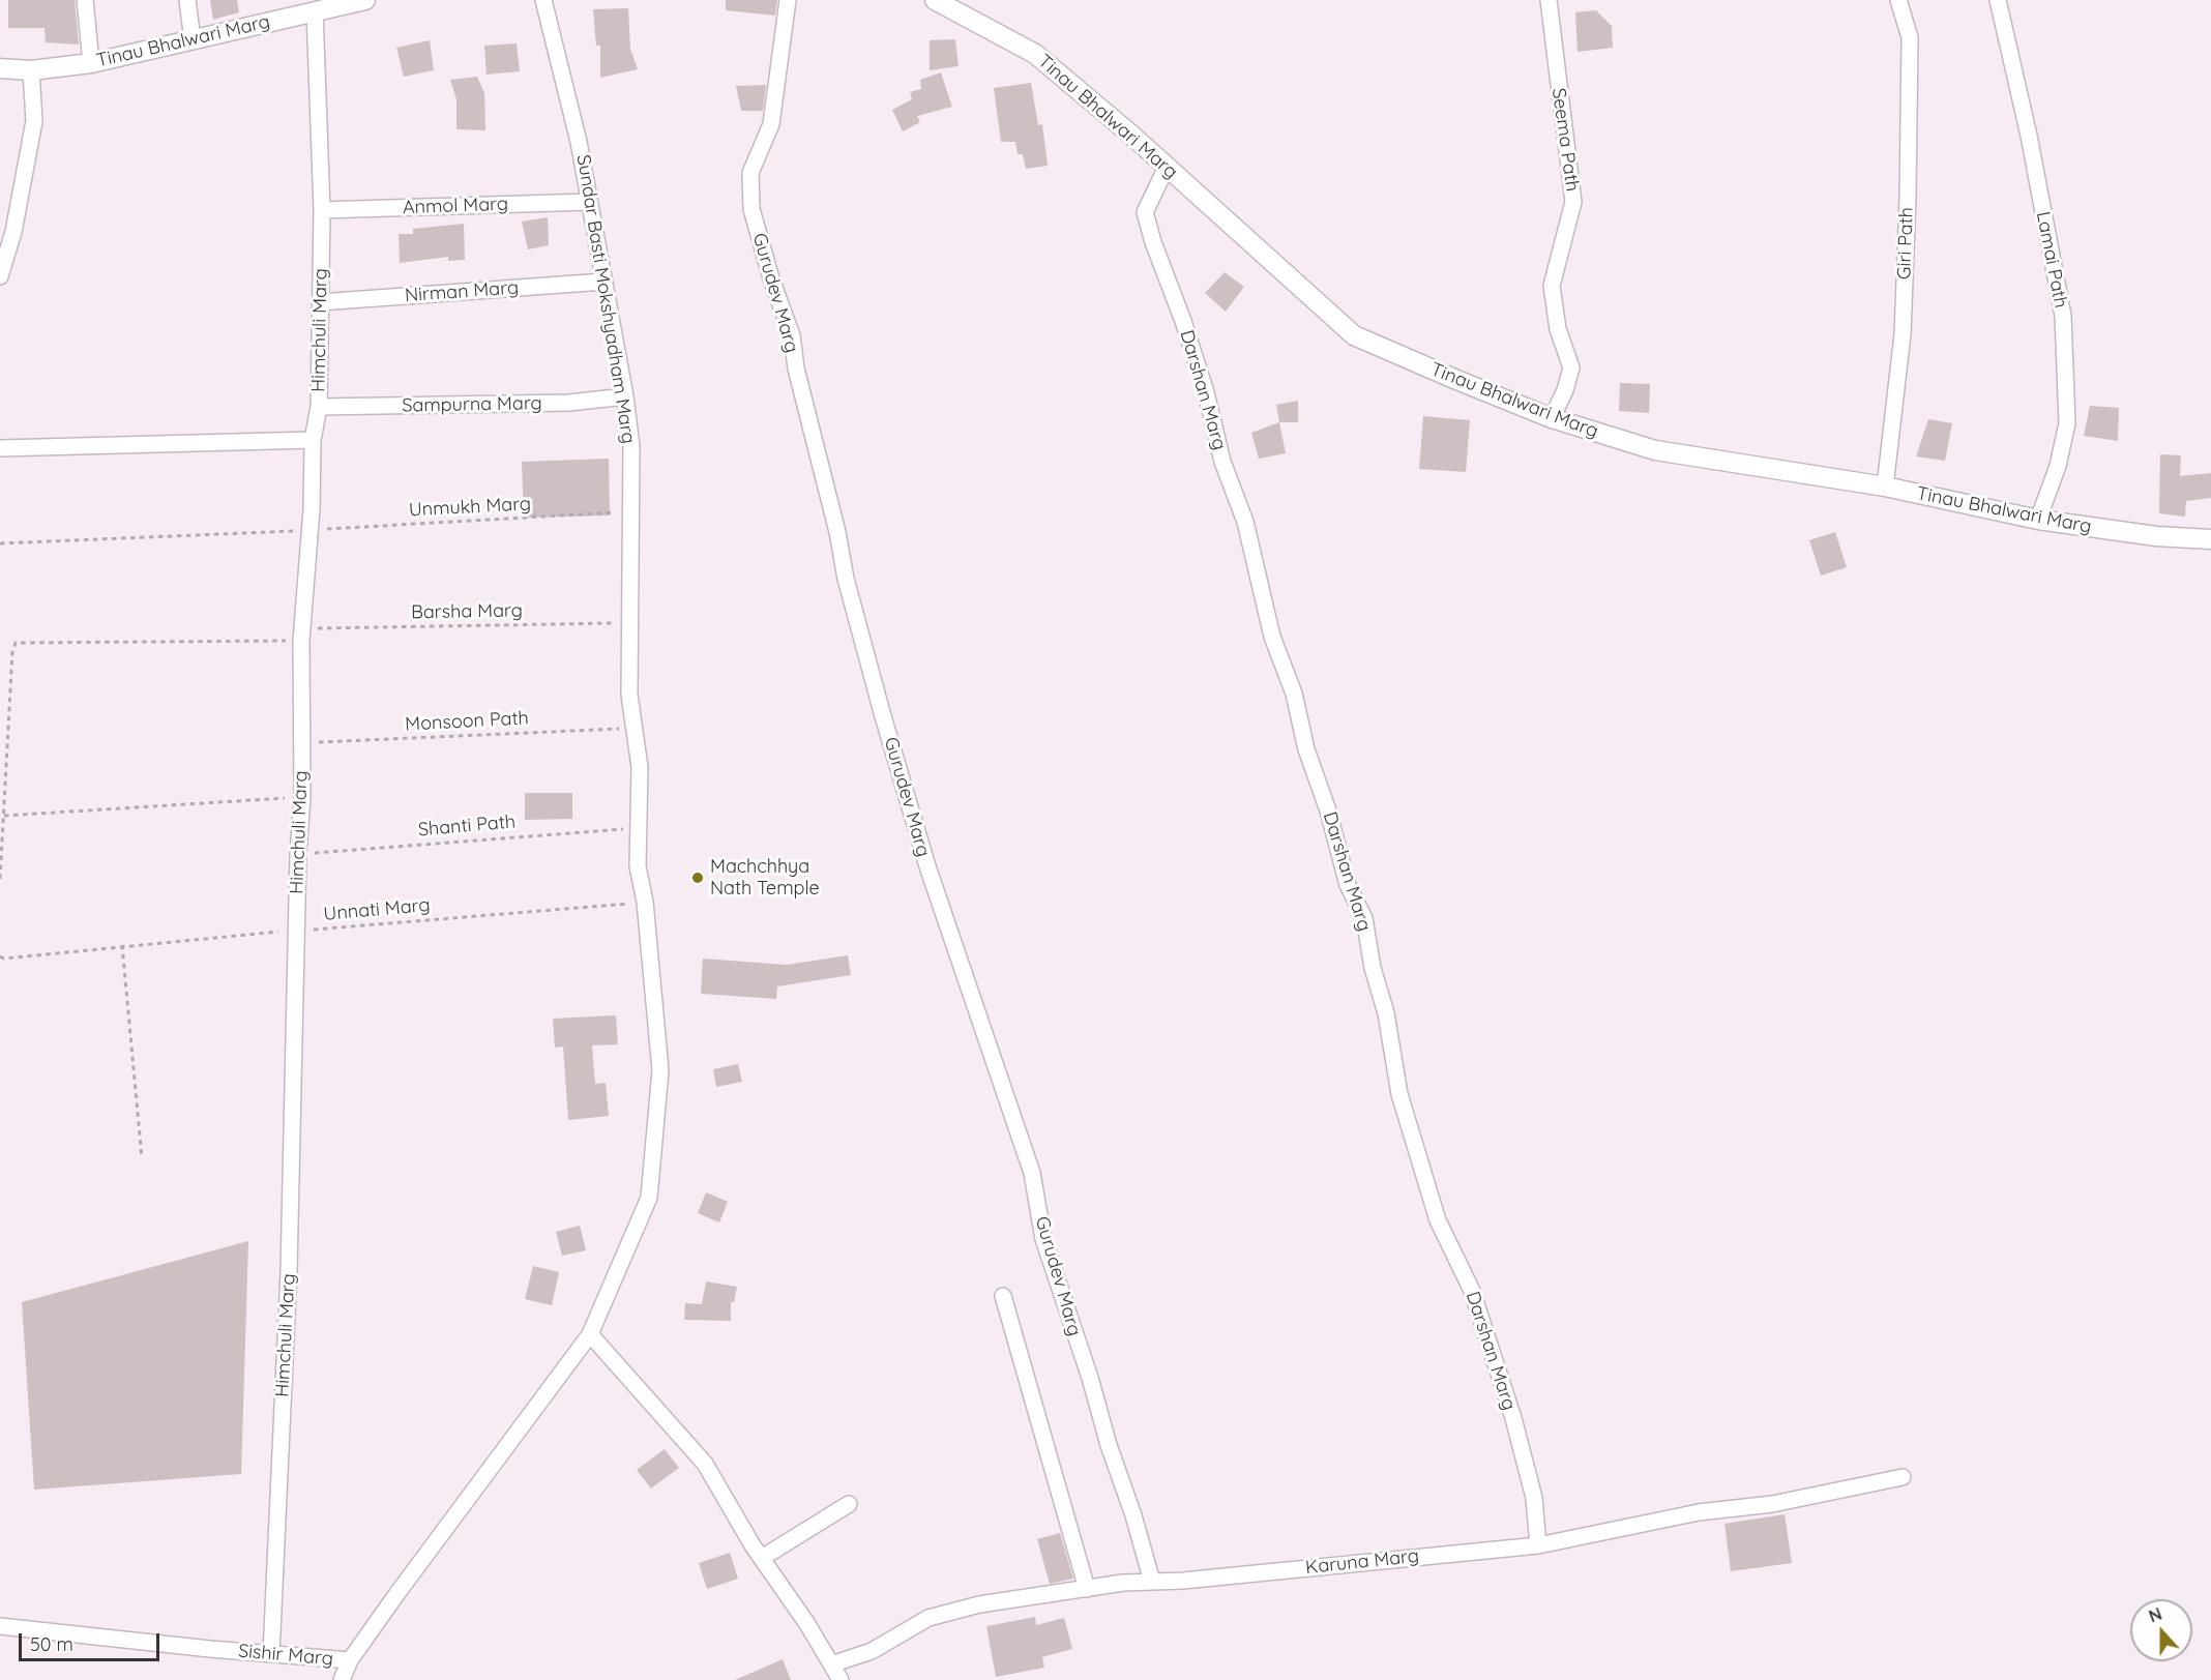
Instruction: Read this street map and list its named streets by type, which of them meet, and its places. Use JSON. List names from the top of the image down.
{
  "streets": {
    "street": [
      "Tinau Bhalwari Marg",
      "Seema Path",
      "Anmol Marg",
      "Giri Path",
      "Lamai Path",
      "Nirman Marg",
      "Gurudev Marg",
      "Sundar Basti Mokshyadham Marg",
      "Himchuli Marg",
      "Darshan Marg",
      "Sampurna Marg",
      "Karuna Marg",
      "Sishir Marg"
    ],
    "path": [
      "Unmukh Marg",
      "Barsha Marg",
      "Monsoon Path",
      "Shanti Path",
      "Unnati Marg"
    ]
  },
  "crossings": [
    ["Tinau Bhalwari Marg", "Seema Path"],
    ["Tinau Bhalwari Marg", "Giri Path"],
    ["Tinau Bhalwari Marg", "Lamai Path"],
    ["Tinau Bhalwari Marg", "Himchuli Marg"],
    ["Tinau Bhalwari Marg", "Darshan Marg"],
    ["Anmol Marg", "Sundar Basti Mokshyadham Marg"],
    ["Anmol Marg", "Himchuli Marg"],
    ["Nirman Marg", "Sundar Basti Mokshyadham Marg"],
    ["Nirman Marg", "Himchuli Marg"],
    ["Gurudev Marg", "Karuna Marg"],
    ["Sundar Basti Mokshyadham Marg", "Sampurna Marg"],
    ["Sundar Basti Mokshyadham Marg", "Unmukh Marg"],
    ["Sundar Basti Mokshyadham Marg", "Barsha Marg"],
    ["Sundar Basti Mokshyadham Marg", "Monsoon Path"],
    ["Sundar Basti Mokshyadham Marg", "Shanti Path"],
    ["Sundar Basti Mokshyadham Marg", "Unnati Marg"],
    ["Sundar Basti Mokshyadham Marg", "Sishir Marg"],
    ["Himchuli Marg", "Sampurna Marg"],
    ["Himchuli Marg", "Unmukh Marg"],
    ["Himchuli Marg", "Barsha Marg"],
    ["Himchuli Marg", "Monsoon Path"],
    ["Himchuli Marg", "Shanti Path"],
    ["Himchuli Marg", "Unnati Marg"],
    ["Himchuli Marg", "Sishir Marg"],
    ["Darshan Marg", "Karuna Marg"]
  ],
  "places": ["Machchhya Nath Temple"],
  "scale_bar": "50 m",
  "north": "top"
}
